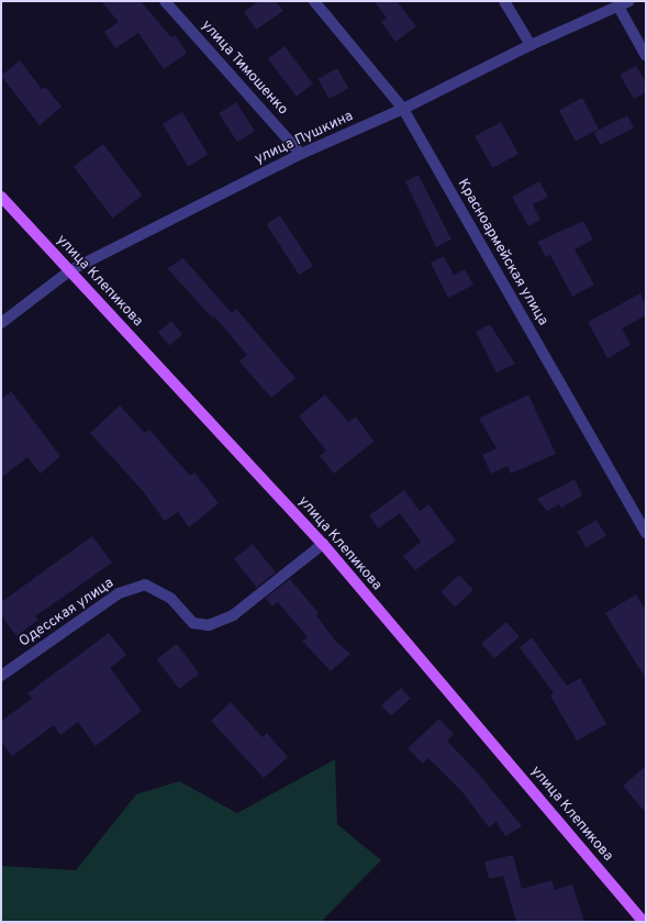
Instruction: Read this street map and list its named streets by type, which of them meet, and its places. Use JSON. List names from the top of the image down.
{
  "streets": {
    "main road": ["улица Клепикова"],
    "street": [
      "улица Тимошенко",
      "улица Пушкина",
      "Красноармейская улица",
      "Одесская улица"
    ]
  },
  "crossings": [
    ["улица Тимошенко", "улица Пушкина"],
    ["улица Пушкина", "Красноармейская улица"],
    ["улица Пушкина", "улица Клепикова"],
    ["улица Клепикова", "Одесская улица"]
  ]
}
